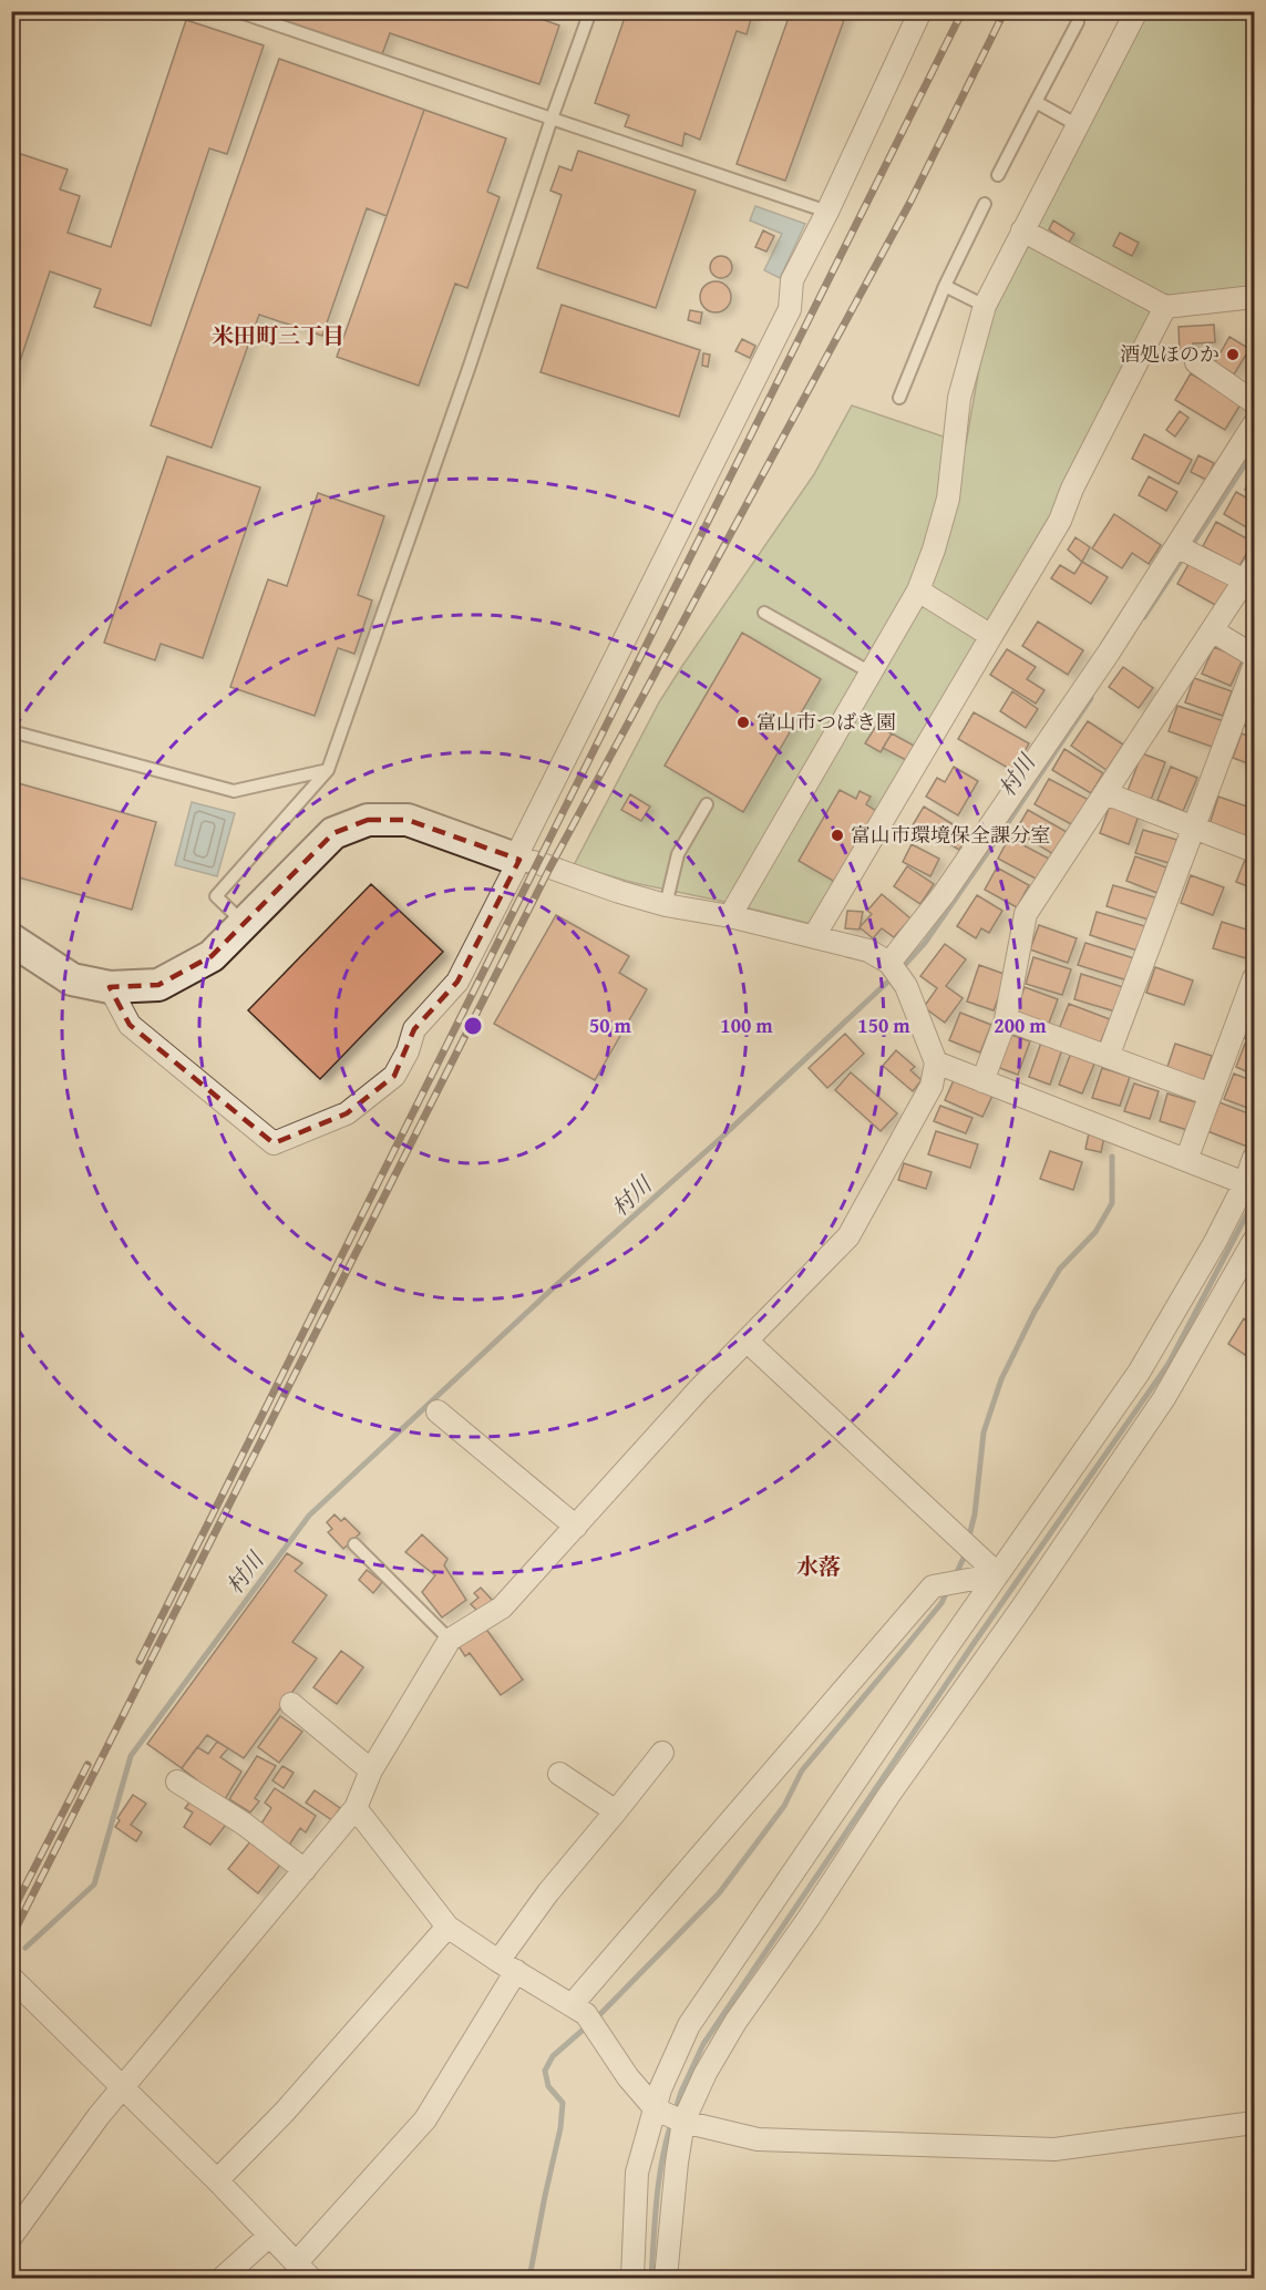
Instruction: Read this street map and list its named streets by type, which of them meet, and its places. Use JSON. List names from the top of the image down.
{
  "districts": ["米田町三丁目", "水落"],
  "water": ["村川"],
  "places": ["酒処ほのか", "富山市つばき園", "富山市環境保全課分室"],
  "rings": [
    "50 m",
    "100 m",
    "150 m",
    "200 m"
  ]
}
